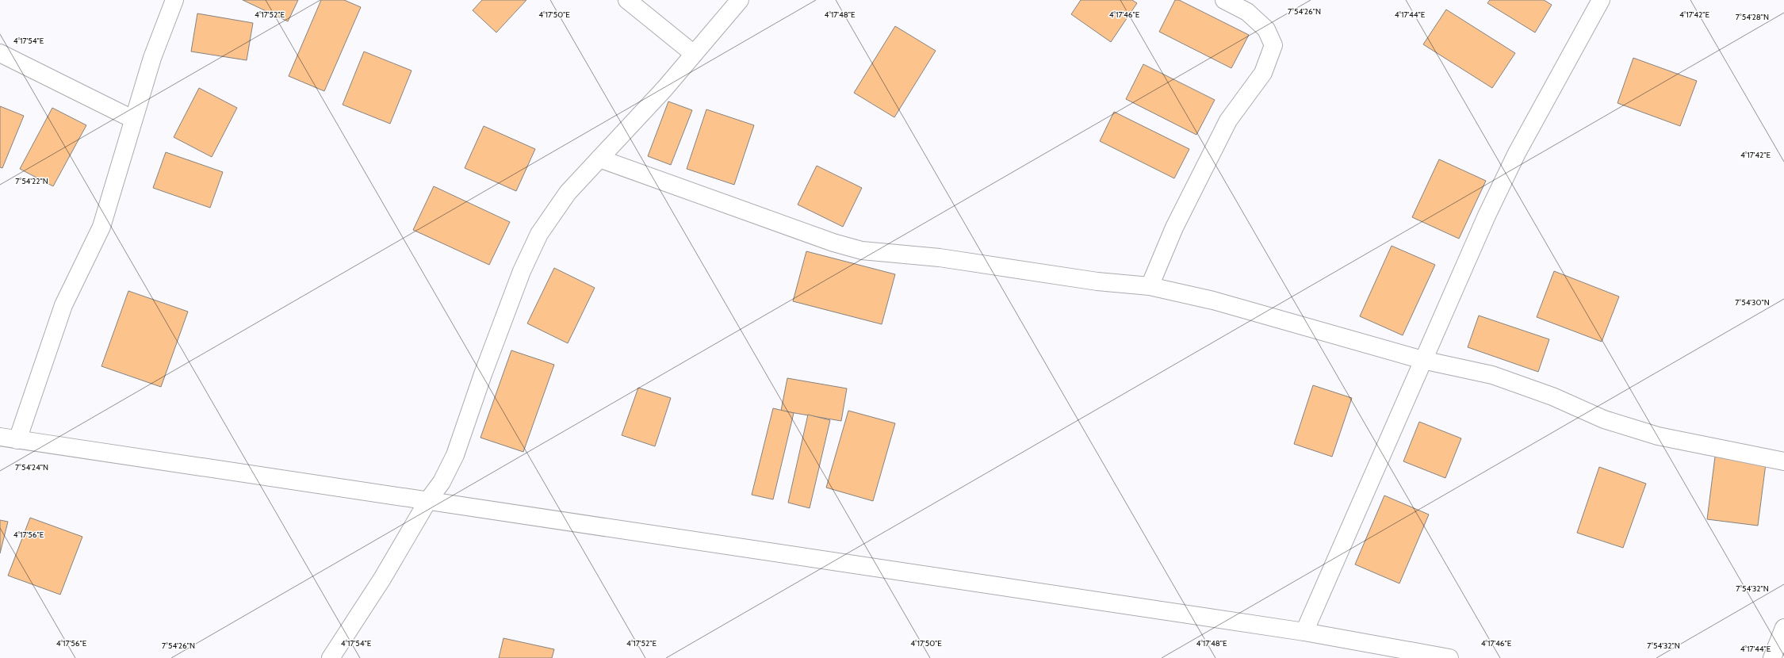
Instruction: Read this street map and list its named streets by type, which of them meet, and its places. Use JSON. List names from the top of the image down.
{
  "coordinates": [
    "7°54'26\"N",
    "4°17'42\"E",
    "4°17'52\"E",
    "4°17'50\"E",
    "4°17'44\"E",
    "4°17'48\"E",
    "4°17'46\"E",
    "7°54'28\"N",
    "4°17'54\"E",
    "7°54'22\"N",
    "7°54'30\"N",
    "7°54'24\"N",
    "4°17'56\"E",
    "7°54'32\"N"
  ]
}
